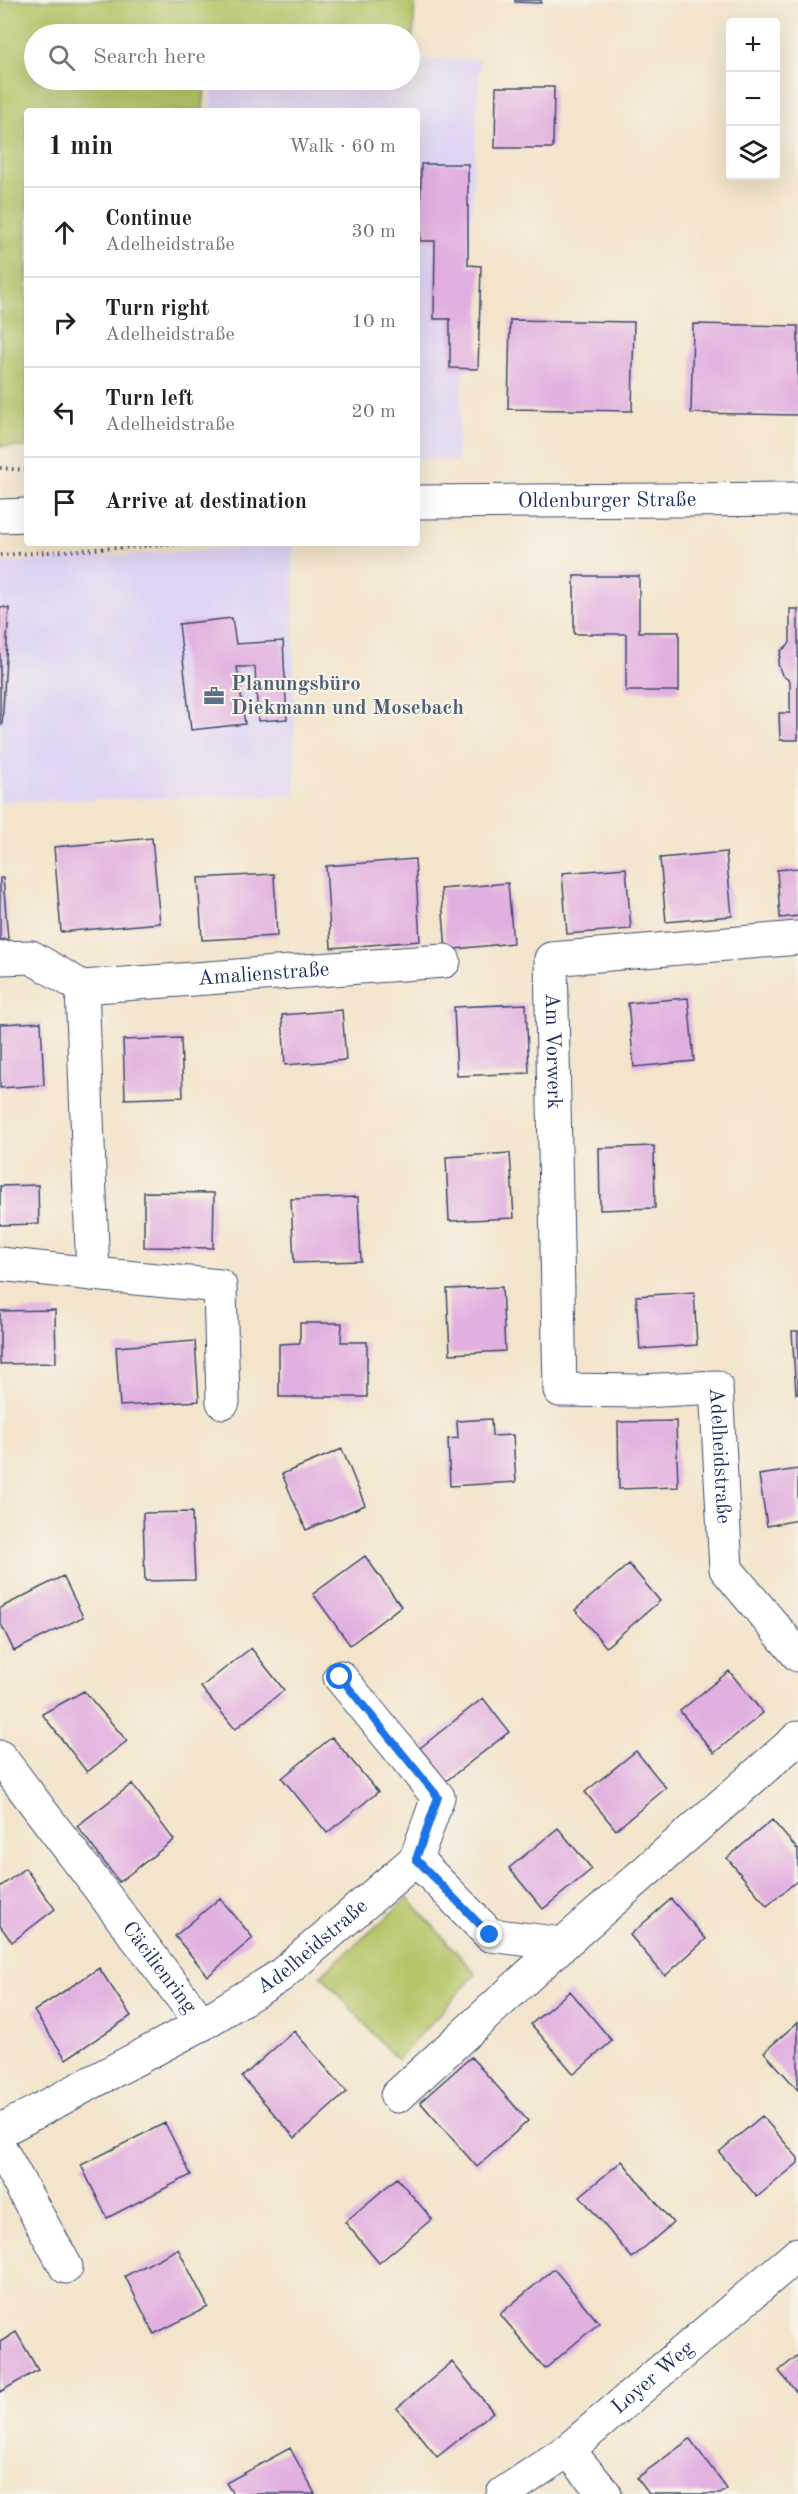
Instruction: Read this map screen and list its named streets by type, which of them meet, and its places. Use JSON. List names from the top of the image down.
{
  "streets": {
    "street": [
      "Oldenburger Straße",
      "Amalienstraße",
      "Am Vorwerk",
      "Adelheidstraße",
      "Cäcilienring",
      "Loyer Weg"
    ]
  },
  "crossings": [
    ["Am Vorwerk", "Adelheidstraße"],
    ["Adelheidstraße", "Cäcilienring"]
  ],
  "places": {
    "office": ["Planungsbüro Diekmann und Mosebach"]
  },
  "page": {
    "map_buttons": ["+", "−"],
    "search": "Search here",
    "heading": ["1 min", "Walk · 60 m"],
    "list": [
      ["Continue", "Adelheidstraße", "30 m"],
      ["Turn right", "Adelheidstraße", "10 m"],
      ["Turn left", "Adelheidstraße", "20 m"],
      "Arrive at destination"
    ]
  }
}
